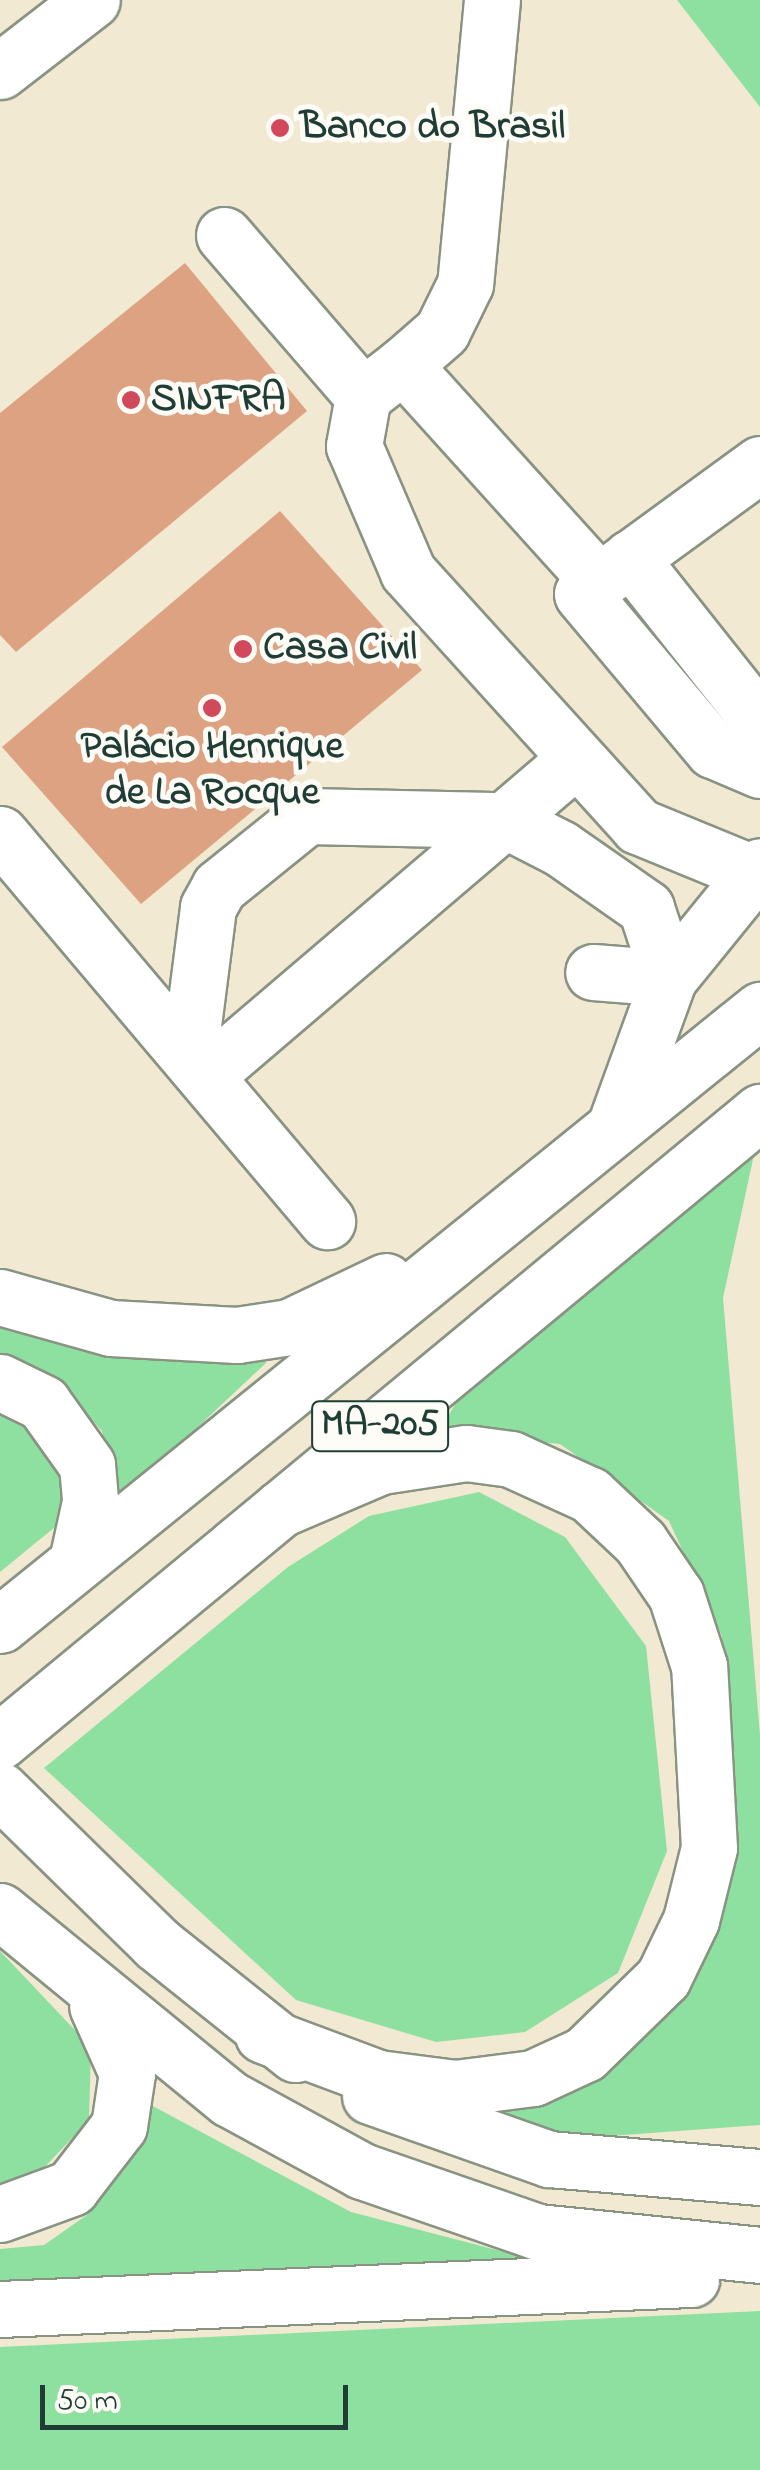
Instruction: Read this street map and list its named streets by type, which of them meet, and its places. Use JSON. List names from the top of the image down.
{
  "streets": {
    "main road": ["MA-205"]
  },
  "places": [
    "Banco do Brasil",
    "SINFRA",
    "Casa Civil",
    "Palácio Henrique de La Rocque"
  ],
  "scale_bar": "50 m"
}
